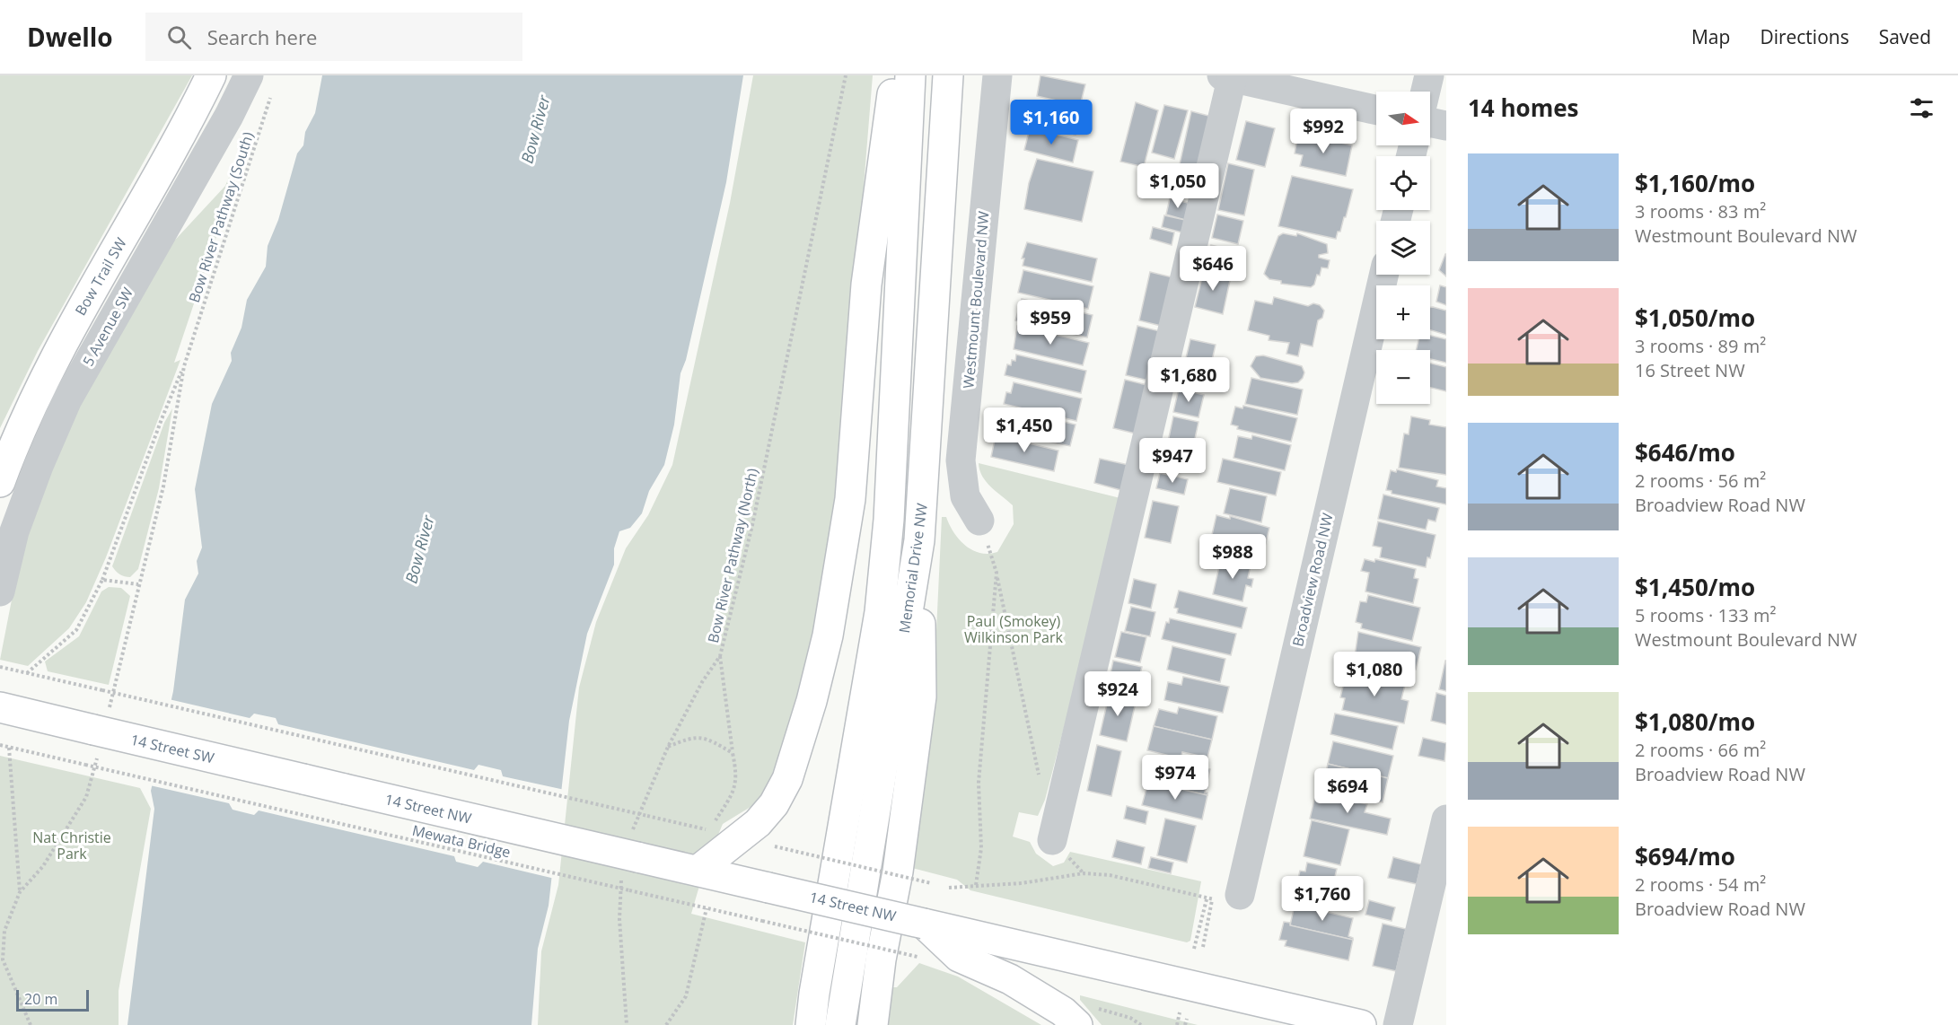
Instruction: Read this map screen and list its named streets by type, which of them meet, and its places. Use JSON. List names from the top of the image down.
{
  "streets": {
    "main road": [
      "Bow Trail SW",
      "Memorial Drive NW",
      "14 Street SW",
      "14 Street NW"
    ],
    "street": ["Westmount Boulevard NW", "5 Avenue SW", "Broadview Road NW"],
    "path": ["Bow River Pathway (South)", "Bow River Pathway (North)", "Mewata Bridge"]
  },
  "crossings": [
    ["Bow River Pathway (North)", "14 Street NW"],
    ["14 Street SW", "14 Street NW"]
  ],
  "water": ["Bow River"],
  "parks": ["Paul (Smokey) Wilkinson Park", "Nat Christie Park"],
  "scale_bar": "20 m",
  "north": "right",
  "page": {
    "header": "Dwello",
    "search": "Search here",
    "nav": ["Map", "Directions", "Saved"],
    "heading": "14 homes",
    "map_buttons": ["+", "−"],
    "price": [
      "$1,160",
      "$992",
      "$1,050",
      "$646",
      "$959",
      "$1,680",
      "$1,450",
      "$947",
      "$988",
      "$1,080",
      "$924",
      "$974",
      "$694",
      "$1,760"
    ],
    "list": [
      {
        "name": "$1,160/mo",
        "note": "3 rooms · 83 m² · Westmount Boulevard NW"
      },
      {
        "name": "$1,050/mo",
        "note": "3 rooms · 89 m² · 16 Street NW"
      },
      {
        "name": "$646/mo",
        "note": "2 rooms · 56 m² · Broadview Road NW"
      },
      {
        "name": "$1,450/mo",
        "note": "5 rooms · 133 m² · Westmount Boulevard NW"
      },
      {
        "name": "$1,080/mo",
        "note": "2 rooms · 66 m² · Broadview Road NW"
      },
      {
        "name": "$694/mo",
        "note": "2 rooms · 54 m² · Broadview Road NW"
      }
    ],
    "scale": "20 m"
  }
}
